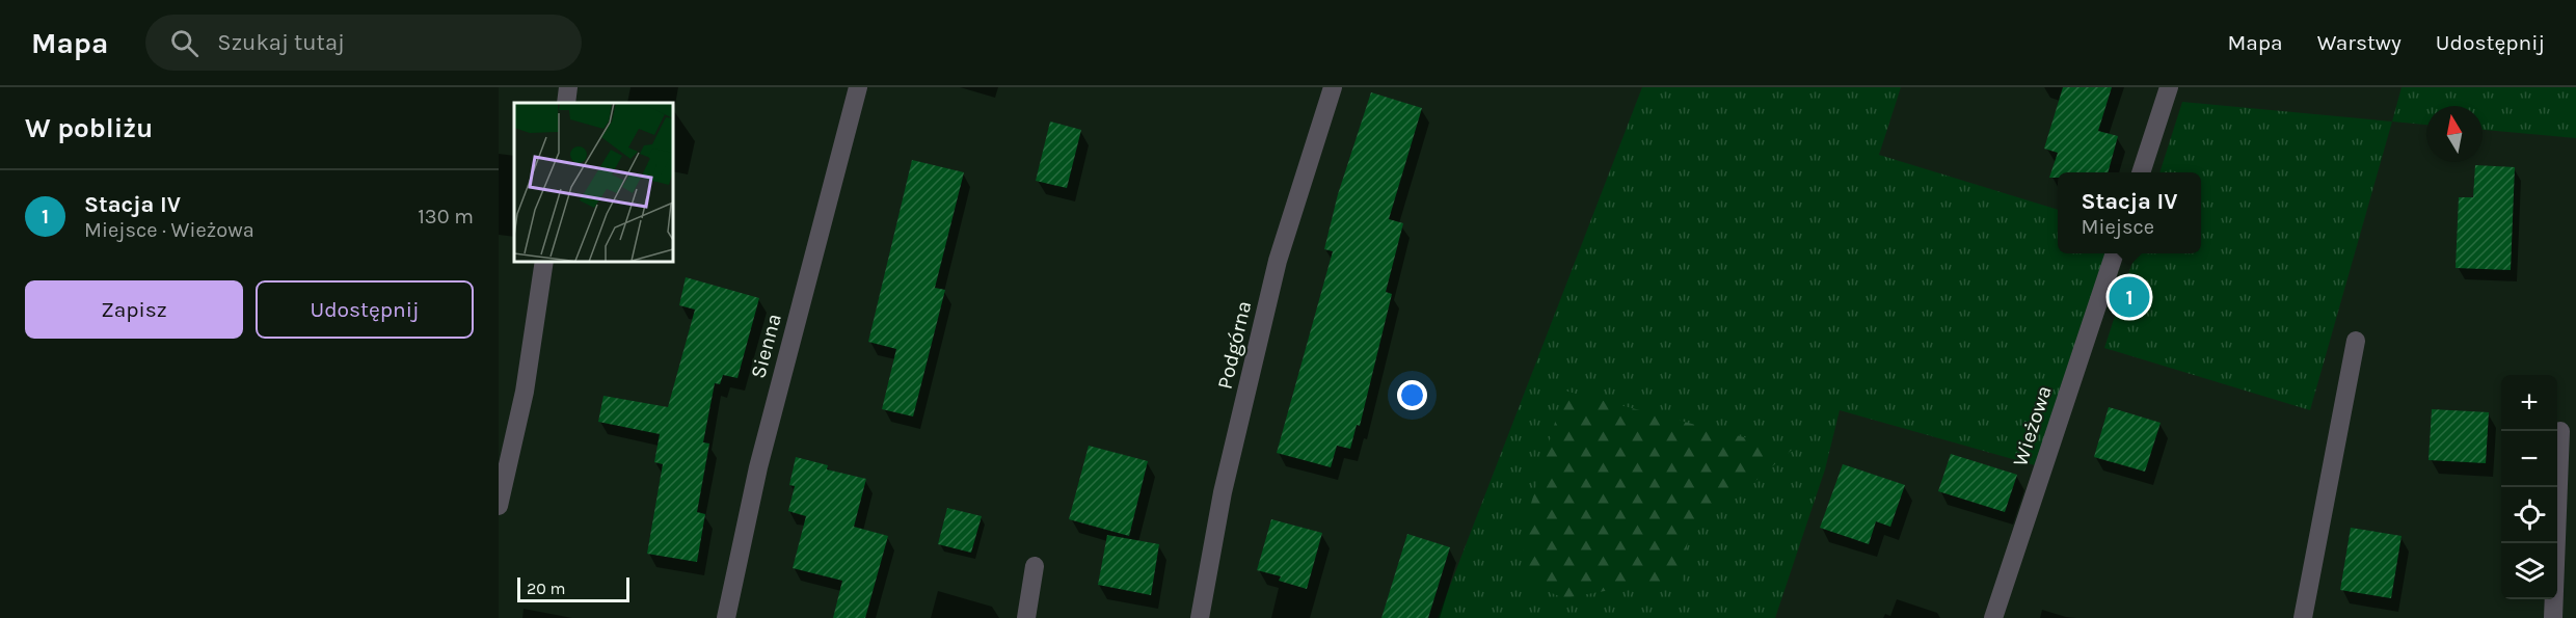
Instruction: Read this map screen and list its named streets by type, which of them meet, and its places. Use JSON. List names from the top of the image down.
{
  "streets": {
    "street": ["Podgórna", "Sienna", "Wieżowa"]
  },
  "scale_bar": "20 m",
  "north": "top",
  "page": {
    "header": "Mapa",
    "search": "Szukaj tutaj",
    "nav": ["Mapa", "Warstwy", "Udostępnij"],
    "heading": "W pobliżu",
    "list": [
      {
        "mark": "1",
        "name": "Stacja IV",
        "note": "Miejsce · Wieżowa",
        "value": "130 m"
      }
    ],
    "popup": ["Stacja IV", "Miejsce"],
    "buttons": ["Zapisz", "Udostępnij"],
    "pins": "1",
    "map_buttons": ["+", "−"],
    "scale": "20 m"
  }
}
